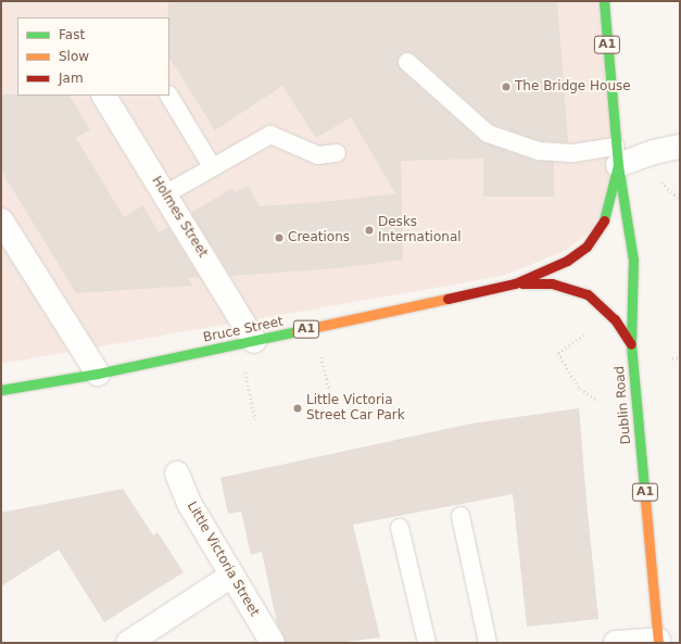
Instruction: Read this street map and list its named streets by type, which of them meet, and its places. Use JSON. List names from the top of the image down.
{
  "streets": {
    "main road": ["A1", "Bruce Street", "Dublin Road"],
    "street": ["Holmes Street", "Little Victoria Street"]
  },
  "crossings": [
    ["A1", "Bruce Street"],
    ["A1", "Dublin Road"],
    ["Holmes Street", "Bruce Street"],
    ["Bruce Street", "Dublin Road"]
  ],
  "places": [
    "The Bridge House",
    "Desks International",
    "Creations",
    "Little Victoria Street Car Park"
  ],
  "legend": ["Fast", "Slow", "Jam"]
}
